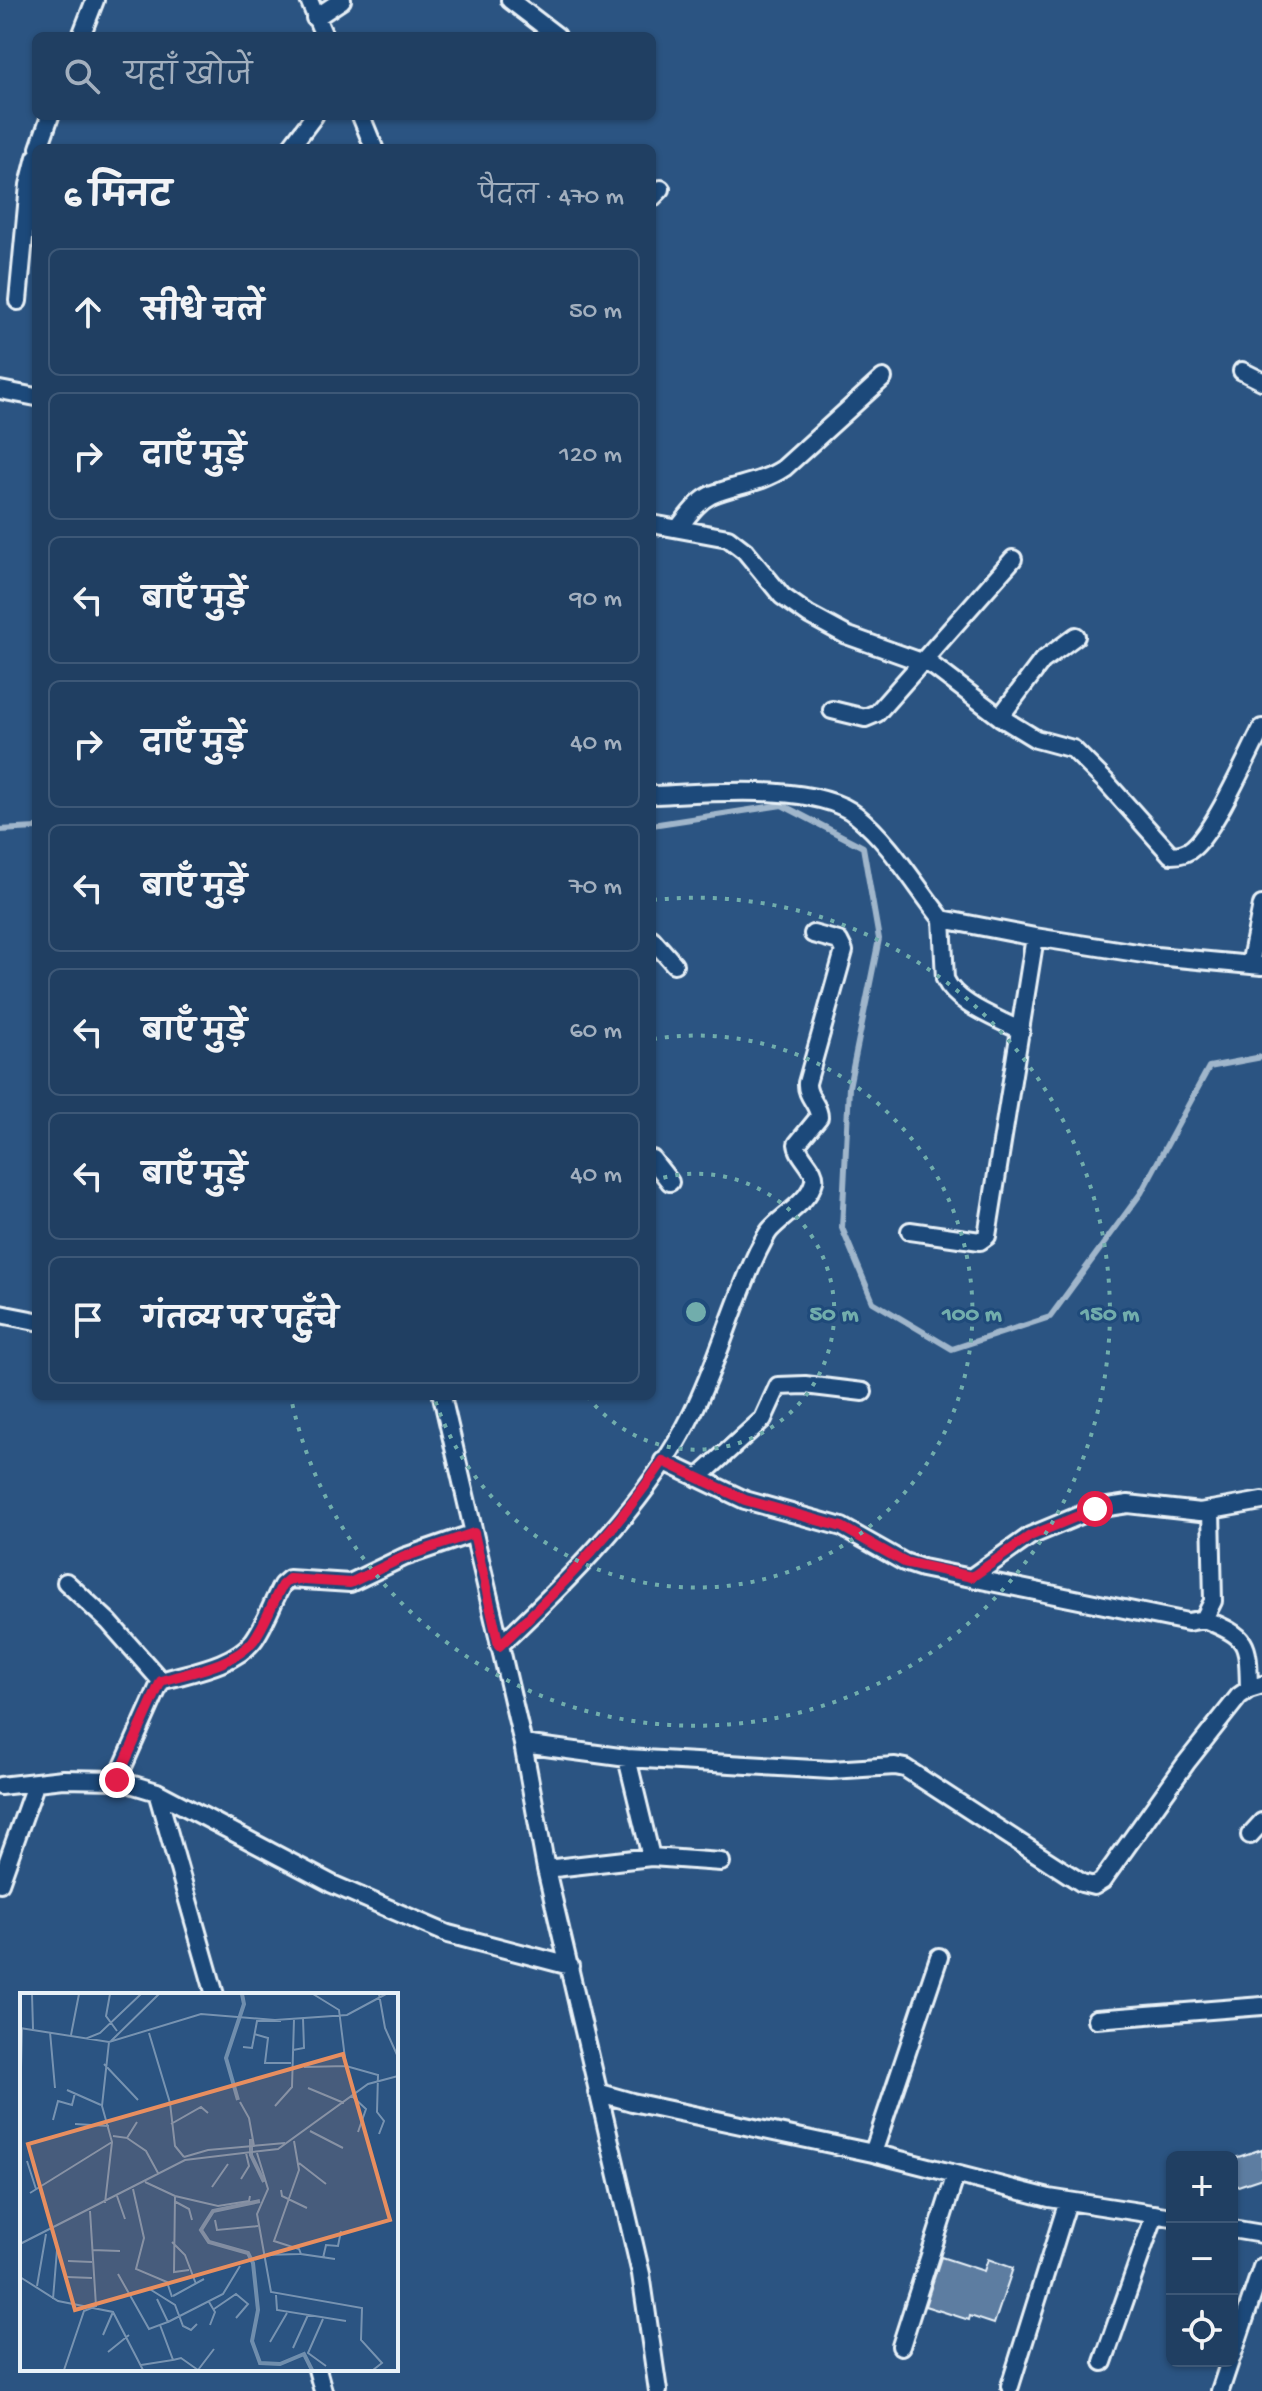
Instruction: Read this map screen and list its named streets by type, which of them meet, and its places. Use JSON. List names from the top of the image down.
{
  "page": {
    "search": "यहाँ खोजें",
    "heading": ["6 मिनट", "पैदल · 470 m"],
    "list": [
      ["सीधे चलें", "50 m"],
      ["दाएँ मुड़ें", "120 m"],
      ["बाएँ मुड़ें", "90 m"],
      ["दाएँ मुड़ें", "40 m"],
      ["बाएँ मुड़ें", "70 m"],
      ["बाएँ मुड़ें", "60 m"],
      ["बाएँ मुड़ें", "40 m"],
      "गंतव्य पर पहुँचे"
    ],
    "map_buttons": ["+", "−"]
  },
  "rings": ["50 m", "100 m", "150 m"]
}
